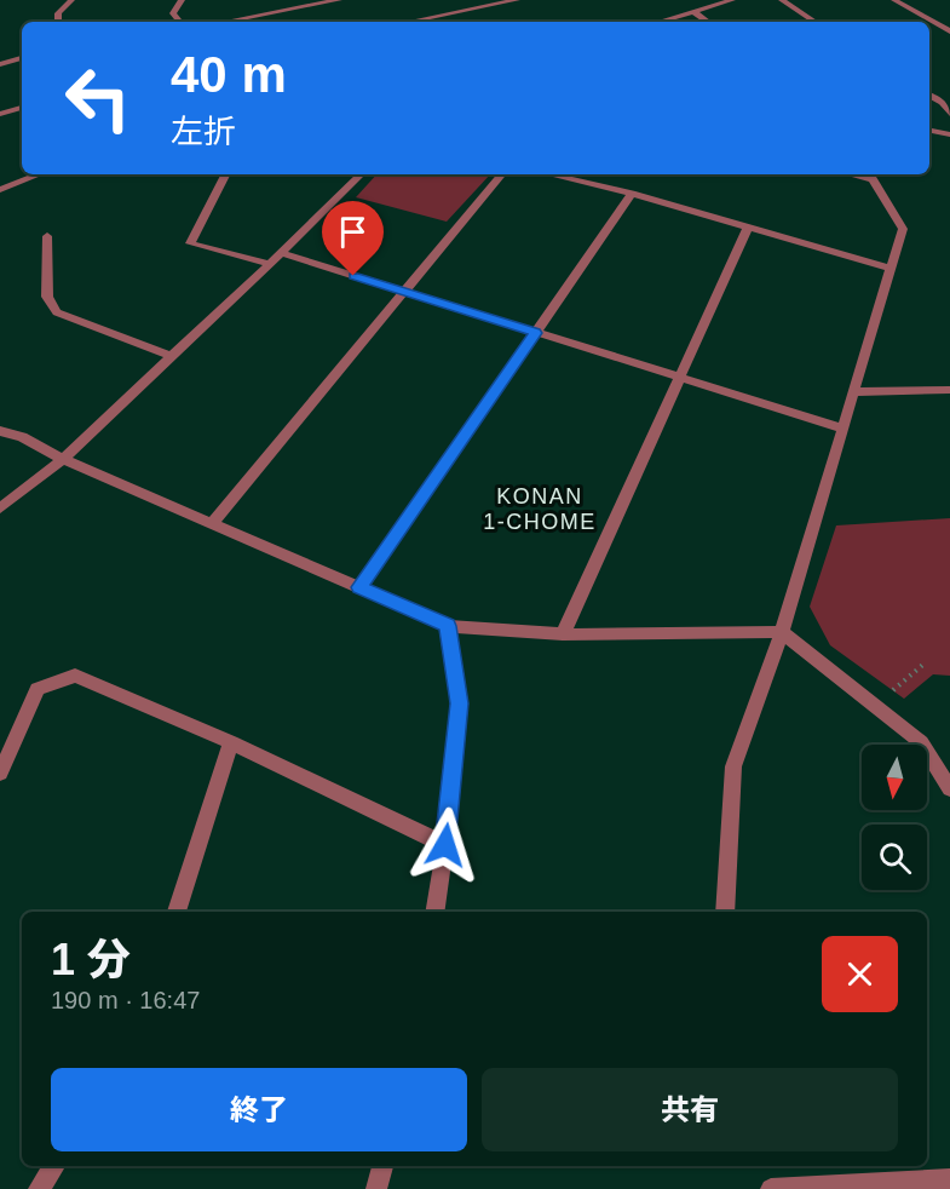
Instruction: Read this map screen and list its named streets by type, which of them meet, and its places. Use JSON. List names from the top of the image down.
{
  "districts": ["KONAN 1-CHOME"],
  "north": "bottom",
  "page": {
    "turn": ["40 m", "左折"],
    "heading": ["1 分", "190 m · 16:47"],
    "buttons": ["終了", "共有"]
  }
}
